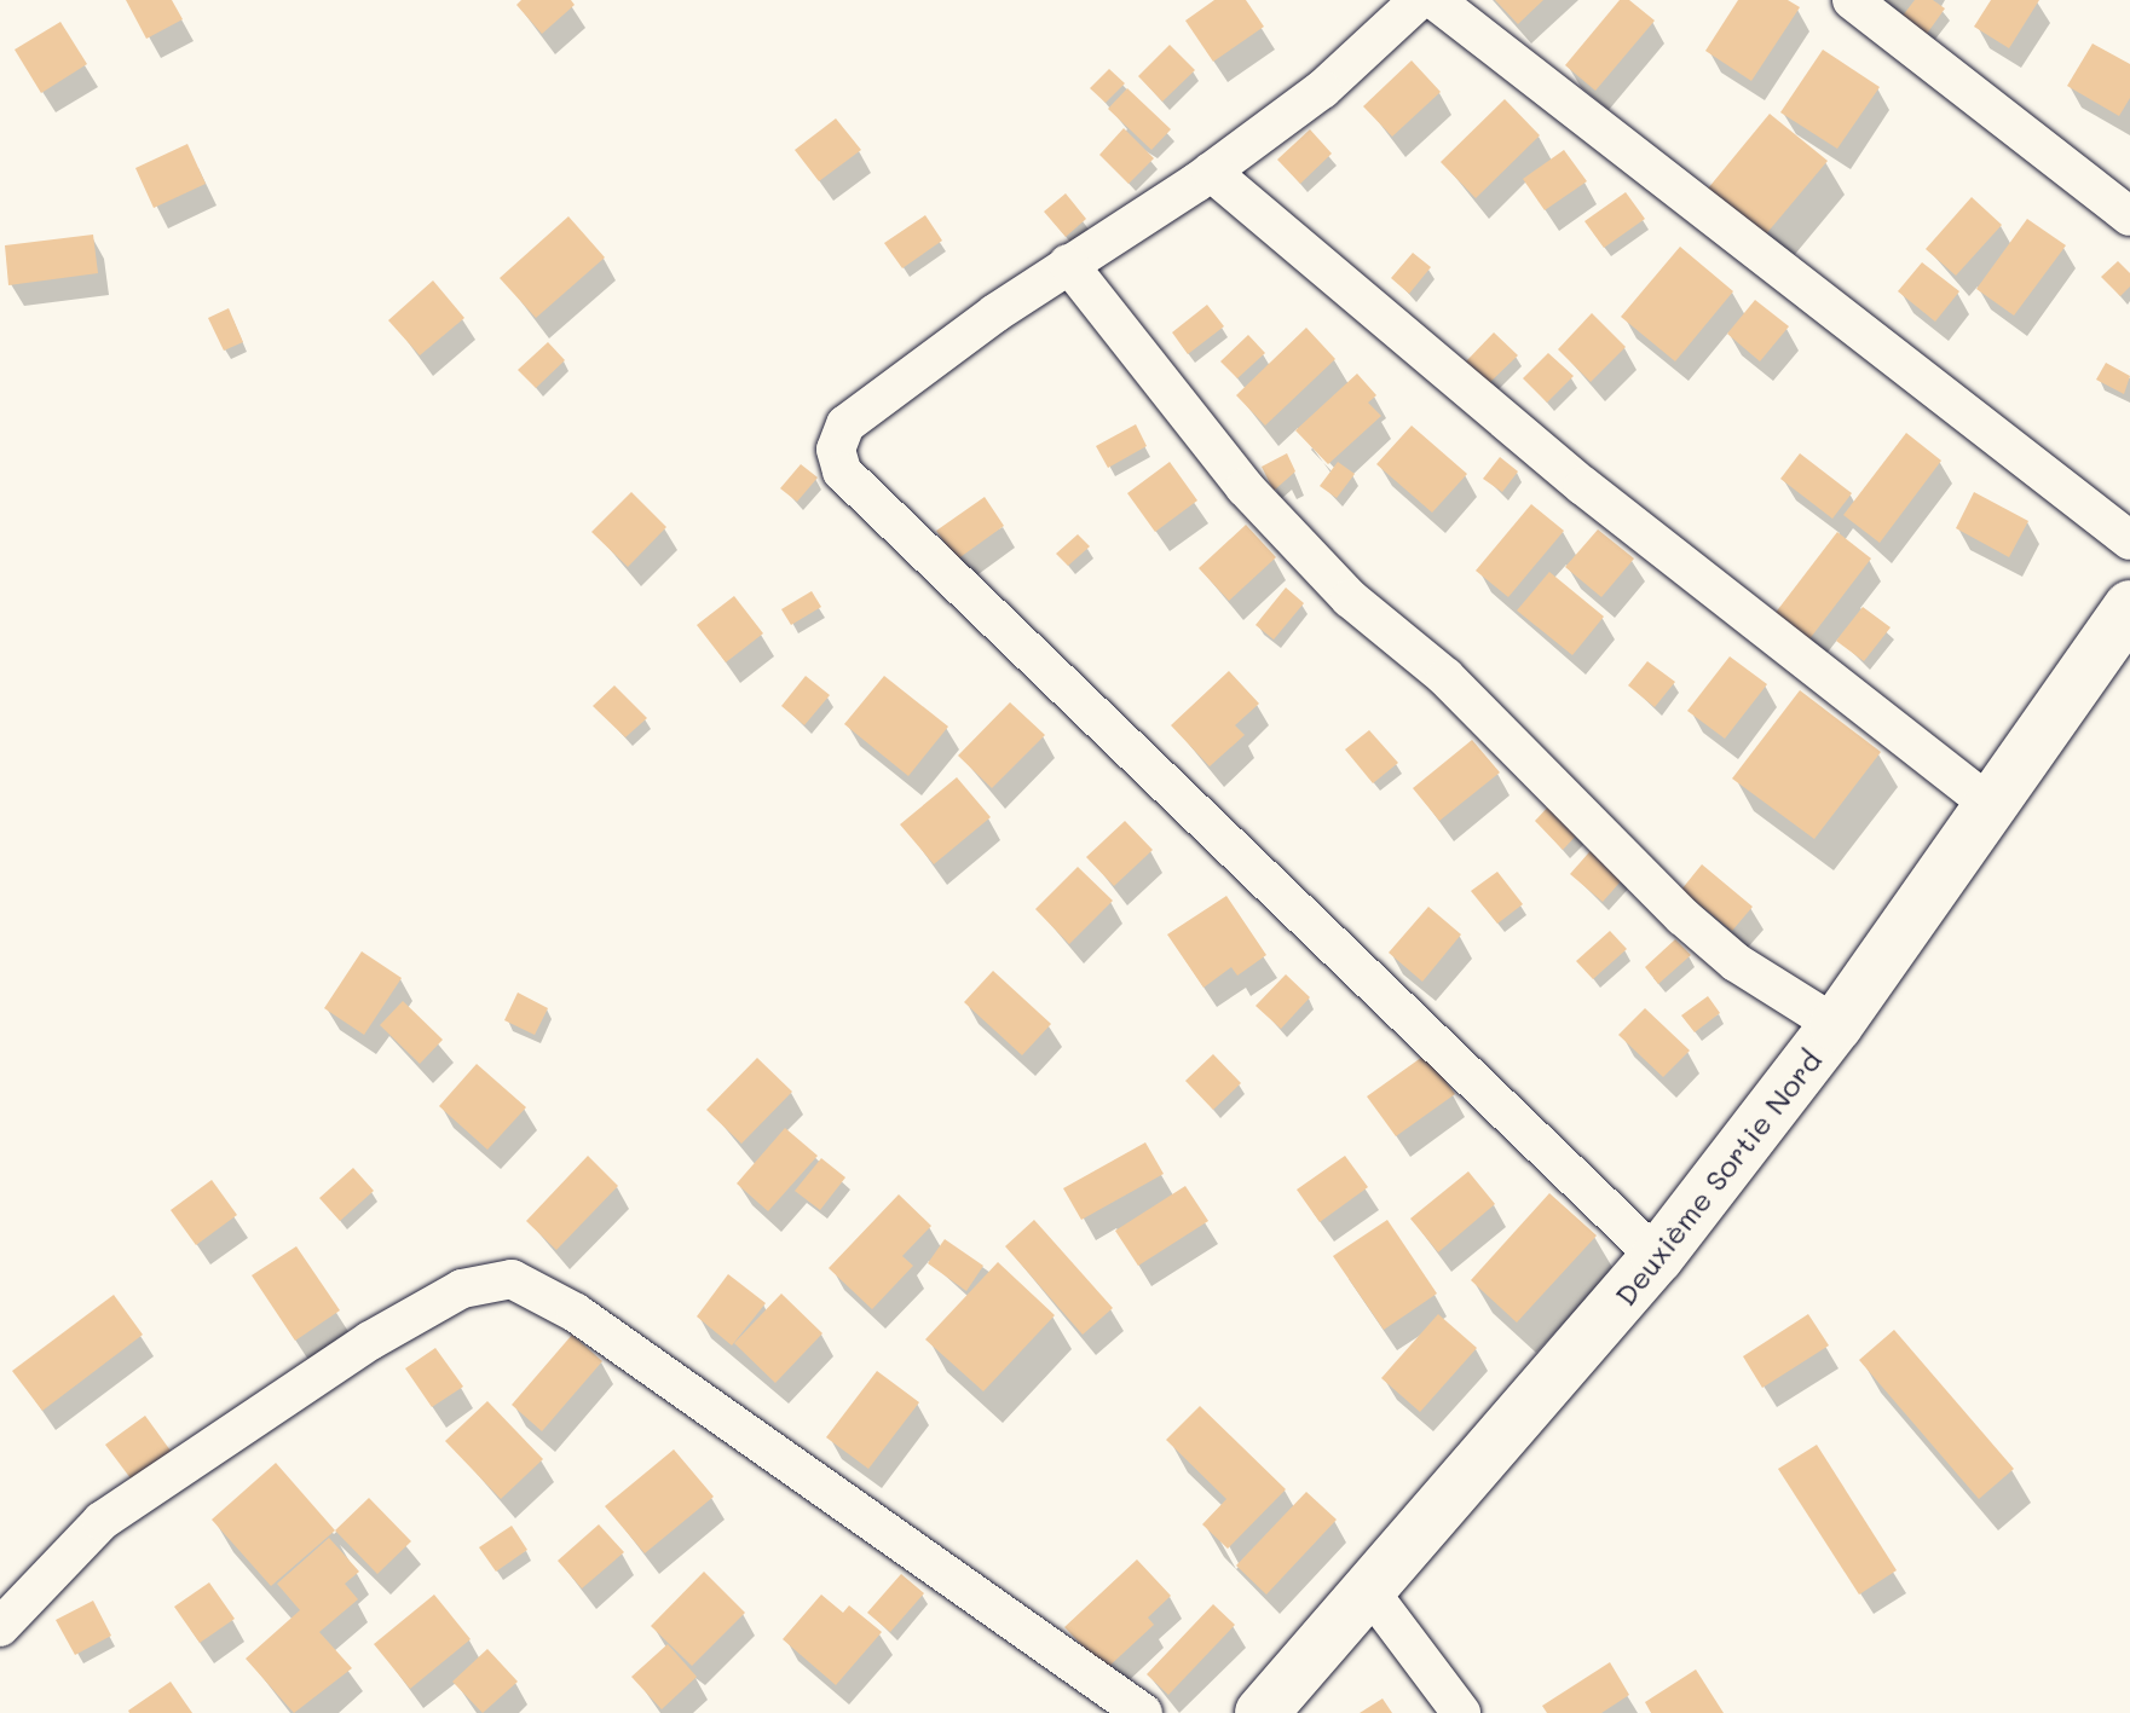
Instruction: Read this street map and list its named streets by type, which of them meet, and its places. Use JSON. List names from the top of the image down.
{
  "streets": {
    "main road": ["Deuxième Sortie Nord"]
  }
}
